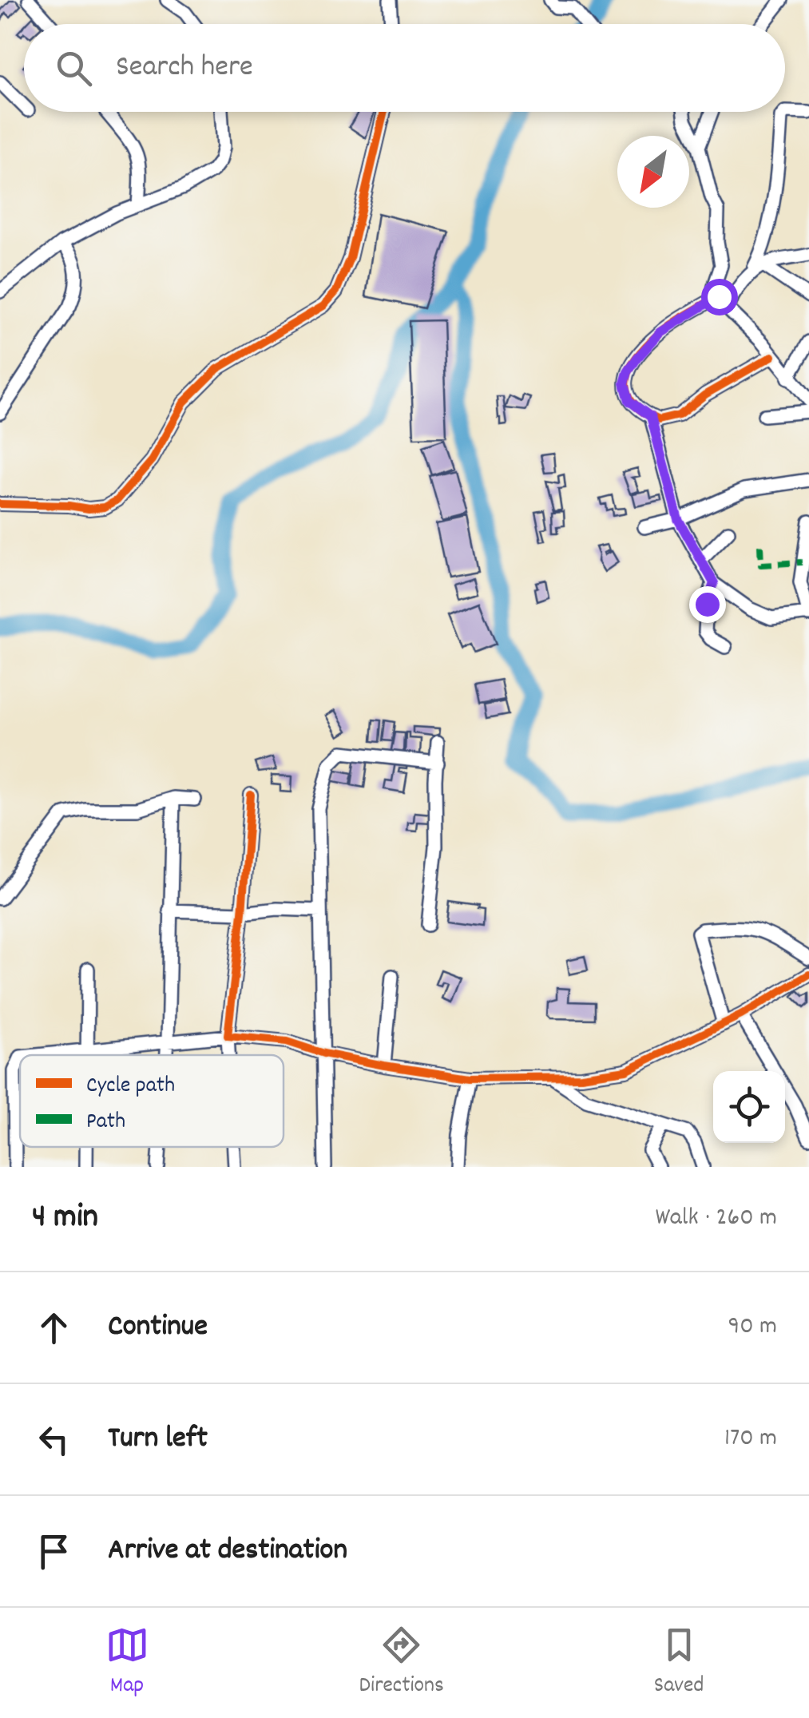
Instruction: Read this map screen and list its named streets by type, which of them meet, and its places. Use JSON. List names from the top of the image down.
{
  "legend": ["Cycle path", "Path"],
  "north": "bottom left",
  "page": {
    "search": "Search here",
    "heading": ["4 min", "Walk · 260 m"],
    "list": [
      ["Continue", "90 m"],
      ["Turn left", "170 m"],
      "Arrive at destination"
    ],
    "nav": ["Map", "Directions", "Saved"]
  }
}
